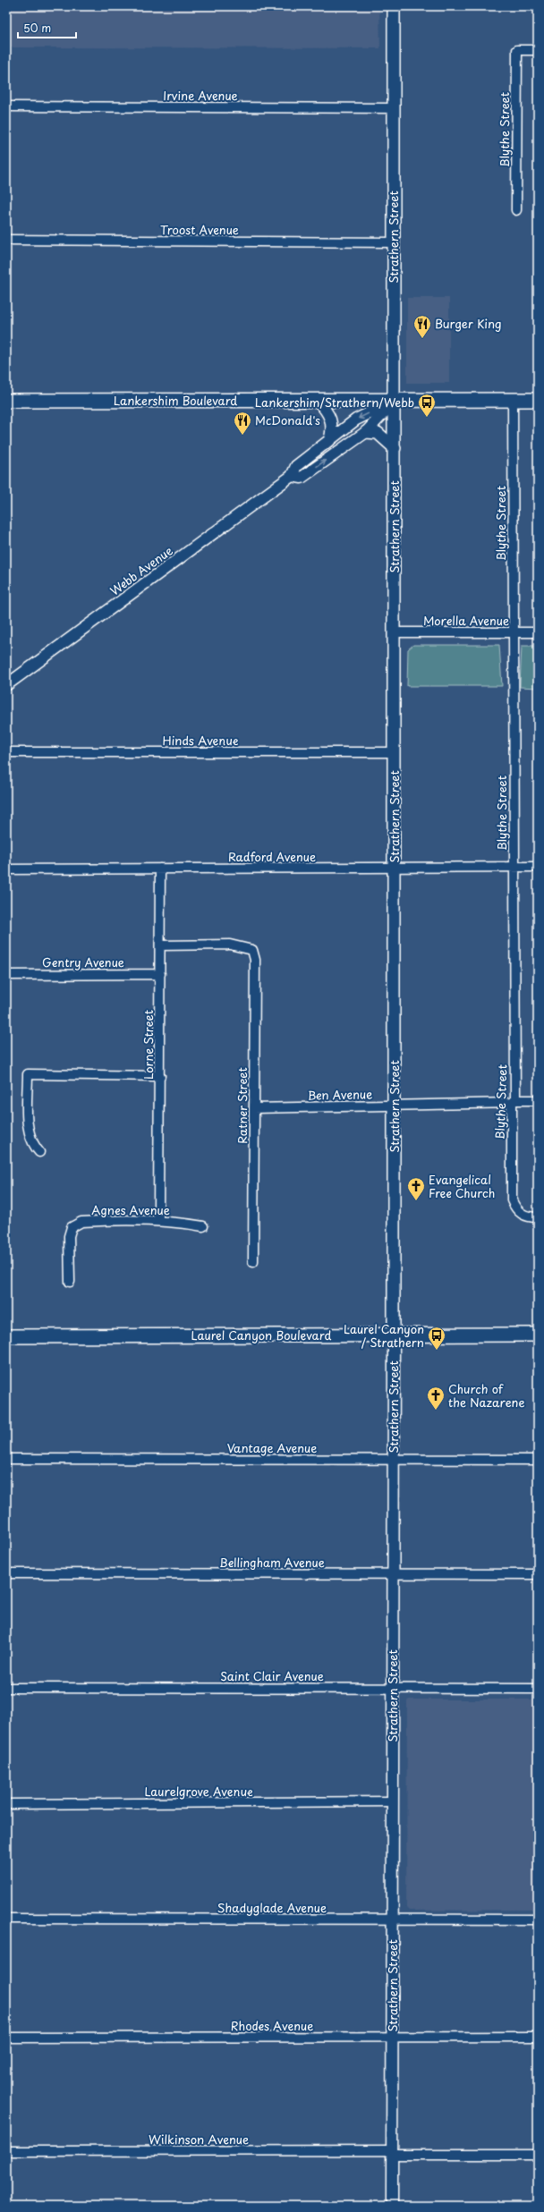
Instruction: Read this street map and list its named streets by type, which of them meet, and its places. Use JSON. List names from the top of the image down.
{
  "streets": {
    "main road": ["Strathern Street", "Lankershim Boulevard", "Laurel Canyon Boulevard"],
    "street": [
      "Irvine Avenue",
      "Blythe Street",
      "Troost Avenue",
      "Webb Avenue",
      "Morella Avenue",
      "Hinds Avenue",
      "Radford Avenue",
      "Gentry Avenue",
      "Lorne Street",
      "Ben Avenue",
      "Ratner Street",
      "Agnes Avenue",
      "Vantage Avenue",
      "Bellingham Avenue",
      "Saint Clair Avenue",
      "Laurelgrove Avenue",
      "Shadyglade Avenue",
      "Rhodes Avenue",
      "Wilkinson Avenue"
    ]
  },
  "crossings": [
    ["Irvine Avenue", "Strathern Street"],
    ["Blythe Street", "Lankershim Boulevard"],
    ["Blythe Street", "Morella Avenue"],
    ["Blythe Street", "Radford Avenue"],
    ["Blythe Street", "Ben Avenue"],
    ["Troost Avenue", "Strathern Street"],
    ["Strathern Street", "Lankershim Boulevard"],
    ["Strathern Street", "Webb Avenue"],
    ["Strathern Street", "Morella Avenue"],
    ["Strathern Street", "Hinds Avenue"],
    ["Strathern Street", "Radford Avenue"],
    ["Strathern Street", "Ben Avenue"],
    ["Strathern Street", "Laurel Canyon Boulevard"],
    ["Strathern Street", "Vantage Avenue"],
    ["Strathern Street", "Bellingham Avenue"],
    ["Strathern Street", "Saint Clair Avenue"],
    ["Strathern Street", "Laurelgrove Avenue"],
    ["Strathern Street", "Shadyglade Avenue"],
    ["Strathern Street", "Rhodes Avenue"],
    ["Strathern Street", "Wilkinson Avenue"],
    ["Lankershim Boulevard", "Webb Avenue"],
    ["Radford Avenue", "Lorne Street"],
    ["Gentry Avenue", "Lorne Street"],
    ["Lorne Street", "Ratner Street"],
    ["Lorne Street", "Agnes Avenue"],
    ["Ben Avenue", "Ratner Street"]
  ],
  "places": {
    "restaurant": ["Burger King", "McDonald's"],
    "bus stop": ["Lankershim/Strathern/Webb", "Laurel Canyon / Strathern"],
    "church": ["Evangelical Free Church", "Church of the Nazarene"]
  },
  "scale_bar": "50 m"
}
